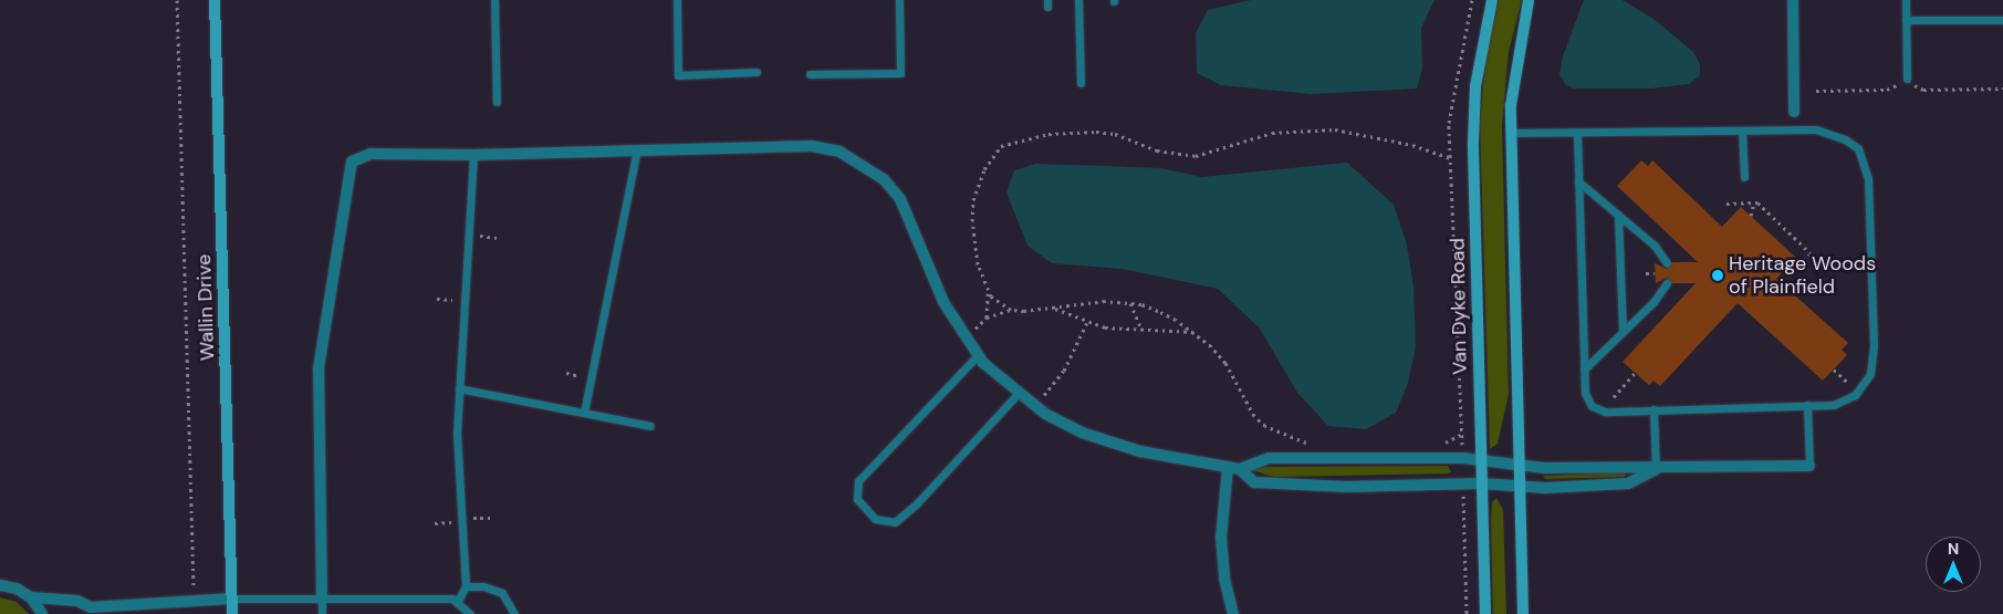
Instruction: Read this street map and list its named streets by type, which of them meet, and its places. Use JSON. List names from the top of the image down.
{
  "streets": {
    "street": ["Van Dyke Road", "Wallin Drive"]
  },
  "places": ["Heritage Woods of Plainfield"],
  "north": "top"
}
